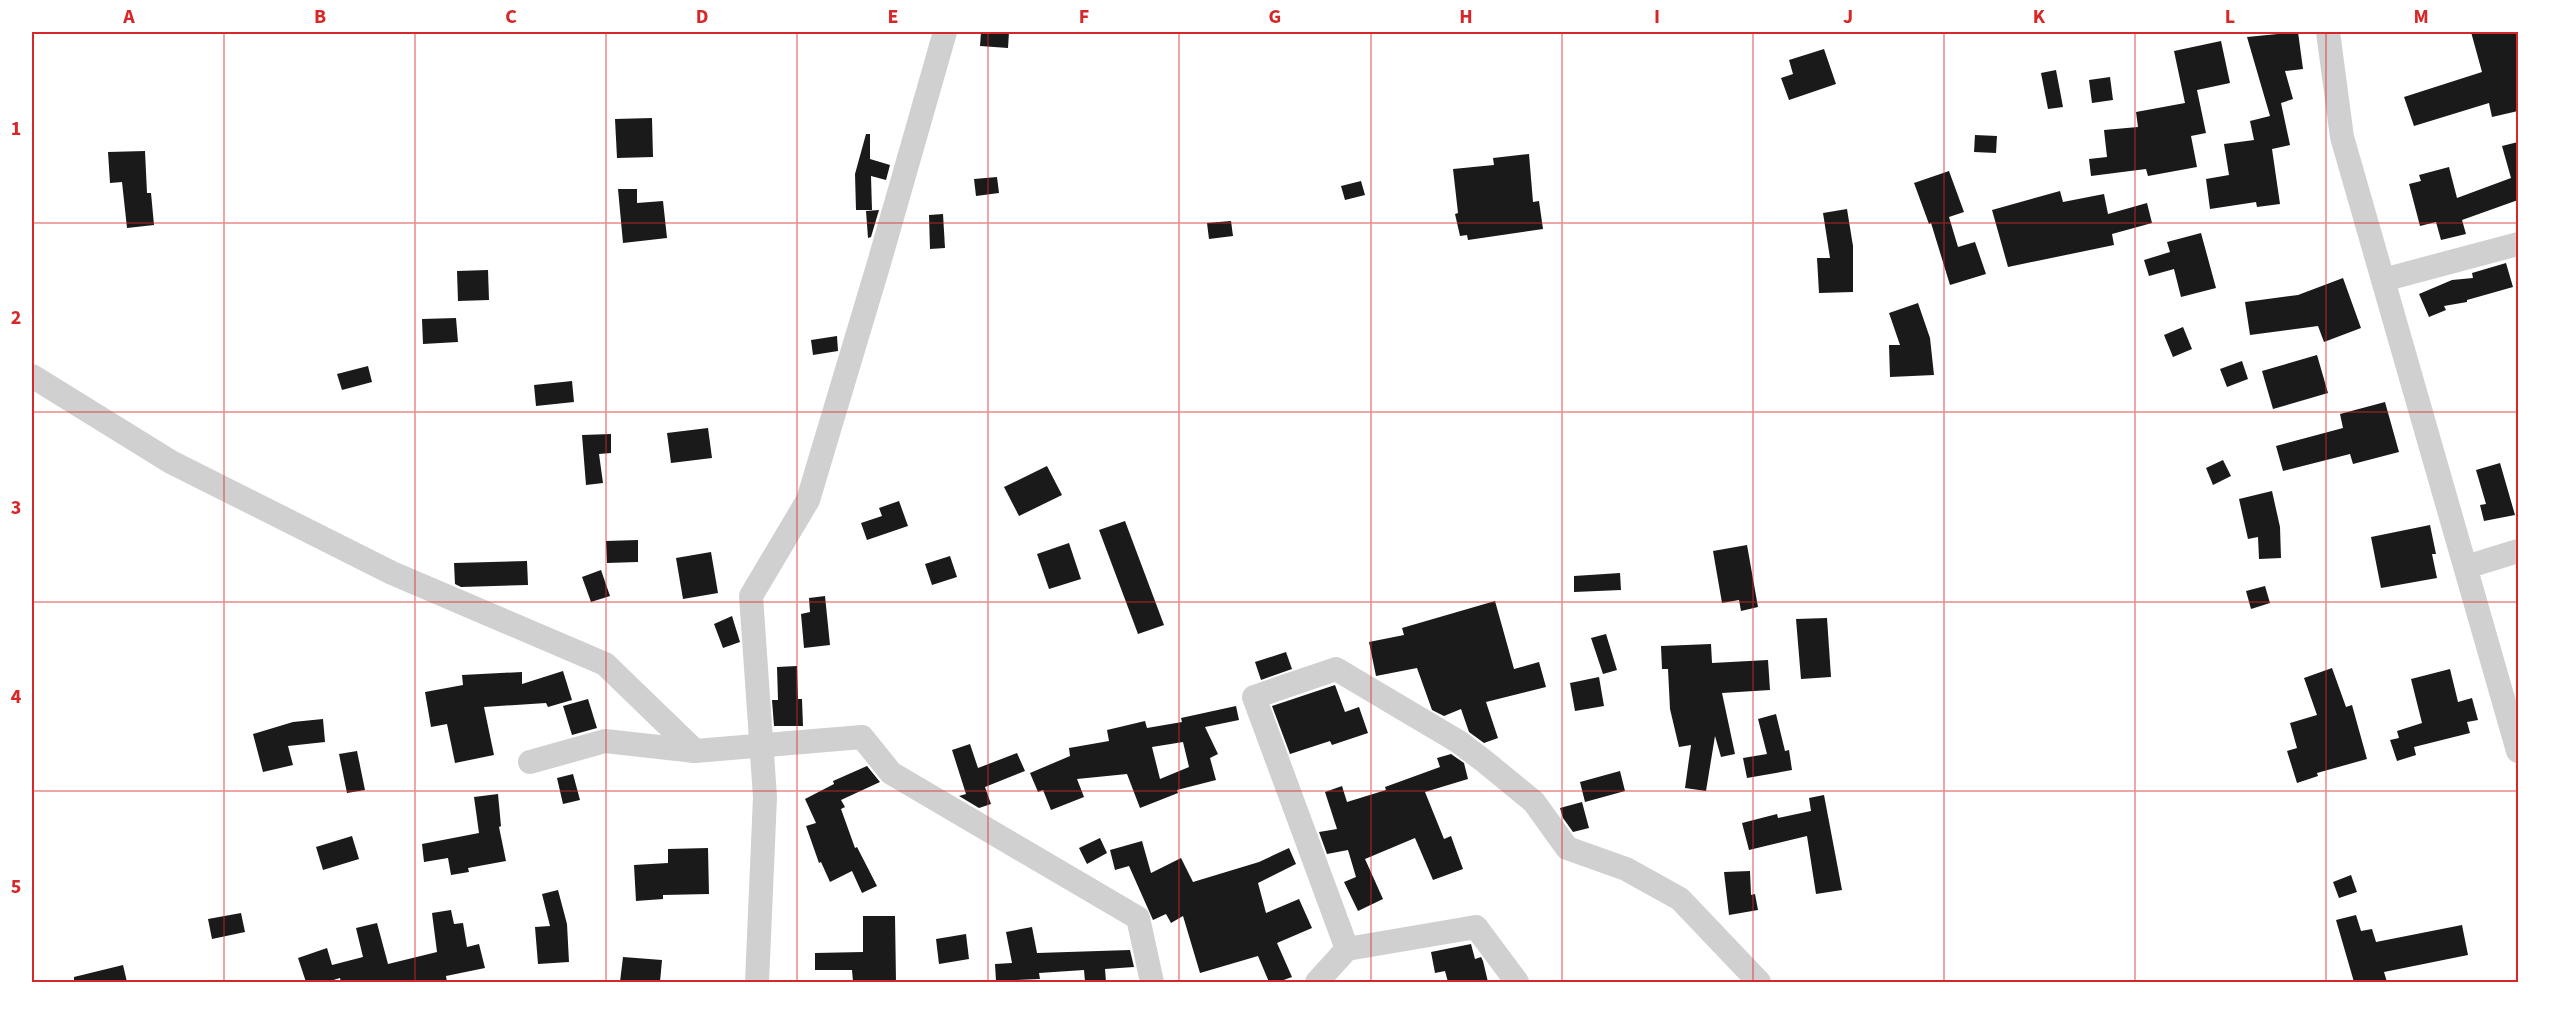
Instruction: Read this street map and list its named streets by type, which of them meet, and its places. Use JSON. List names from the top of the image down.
{
  "grid": {
    "columns": [
      "A",
      "B",
      "C",
      "D",
      "E",
      "F",
      "G",
      "H",
      "I",
      "J",
      "K",
      "L",
      "M"
    ],
    "rows": [
      "1",
      "2",
      "3",
      "4",
      "5"
    ]
  }
}
